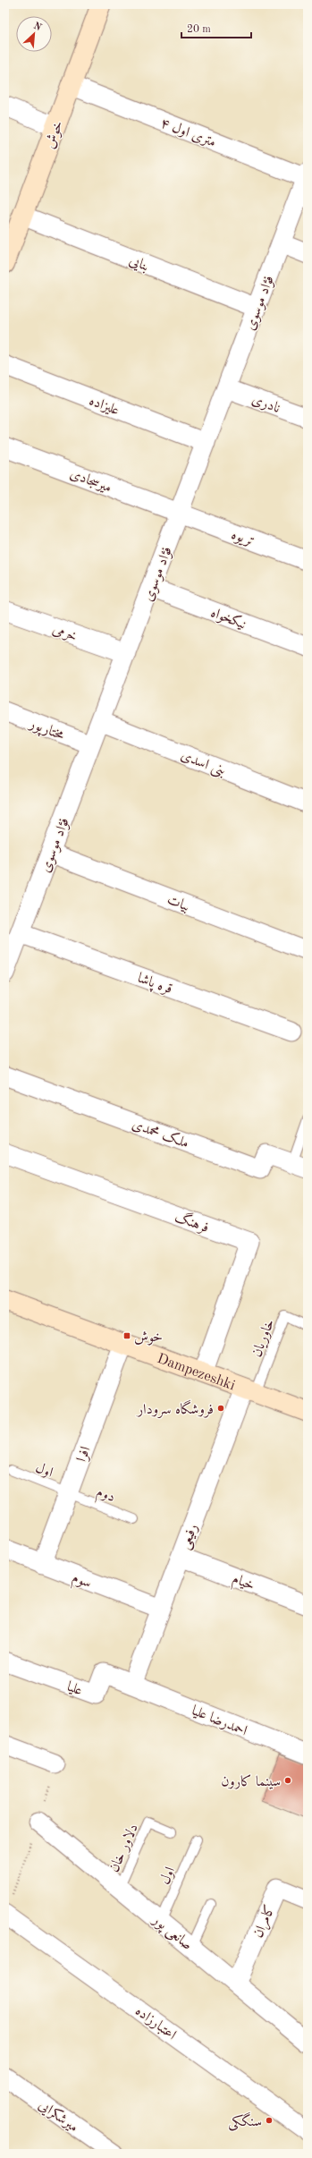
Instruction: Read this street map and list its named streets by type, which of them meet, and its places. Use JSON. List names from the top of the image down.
{
  "streets": {
    "main road": ["خوش", "Dampezeshki"],
    "street": [
      "۴ متری اول",
      "بنایی",
      "فؤاد موسوی",
      "نادری",
      "علیزاده",
      "میرسجادی",
      "تریوه",
      "نیکخواه",
      "خرمی",
      "مختارپور",
      "بنی اسدی",
      "بیات",
      "قره پاشا",
      "ملک محمدی",
      "فرهنگ",
      "افرا",
      "رفیعی",
      "سوم",
      "خیام",
      "علیا",
      "احمدرضا علیا",
      "کامران",
      "صانعی پور",
      "اعتبارزاده",
      "میرشکرایی"
    ],
    "lane": [
      "خاوریان",
      "اول",
      "دوم",
      "دلاور خان"
    ]
  },
  "crossings": [
    ["۴ متری اول", "خوش"],
    ["۴ متری اول", "فؤاد موسوی"],
    ["خوش", "بنایی"],
    ["بنایی", "فؤاد موسوی"],
    ["فؤاد موسوی", "نادری"],
    ["فؤاد موسوی", "علیزاده"],
    ["فؤاد موسوی", "میرسجادی"],
    ["فؤاد موسوی", "تریوه"],
    ["فؤاد موسوی", "نیکخواه"],
    ["فؤاد موسوی", "خرمی"],
    ["فؤاد موسوی", "مختارپور"],
    ["فؤاد موسوی", "بنی اسدی"],
    ["فؤاد موسوی", "بیات"],
    ["فؤاد موسوی", "قره پاشا"],
    ["میرسجادی", "تریوه"],
    ["فرهنگ", "Dampezeshki"],
    ["خاوریان", "Dampezeshki"],
    ["خاوریان", "رفیعی"],
    ["Dampezeshki", "افرا"],
    ["Dampezeshki", "رفیعی"],
    ["افرا", "اول"],
    ["افرا", "دوم"],
    ["افرا", "سوم"],
    ["اول", "دوم"],
    ["اول", "صانعی پور"],
    ["رفیعی", "سوم"],
    ["رفیعی", "خیام"],
    ["رفیعی", "علیا"],
    ["رفیعی", "احمدرضا علیا"],
    ["علیا", "احمدرضا علیا"],
    ["دلاور خان", "صانعی پور"],
    ["کامران", "صانعی پور"]
  ],
  "places": {
    "transit": ["خوش"],
    "other": ["فروشگاه سرودار", "سینما کارون", "سنگکی"]
  },
  "scale_bar": "20 m",
  "north": "top right"
}
